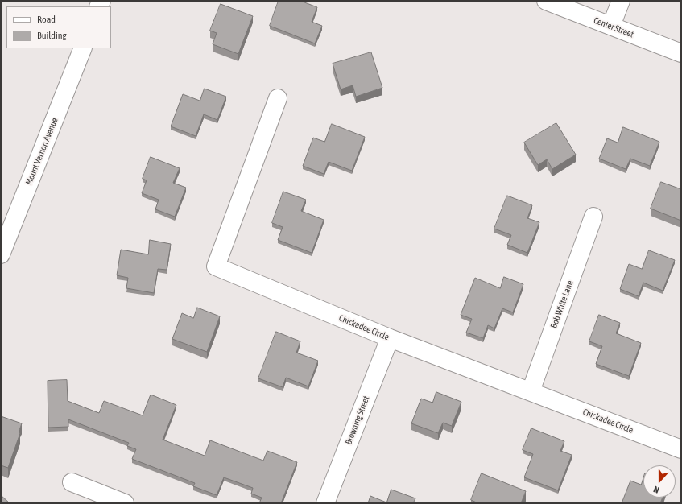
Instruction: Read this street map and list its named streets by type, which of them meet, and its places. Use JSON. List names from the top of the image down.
{
  "streets": {
    "street": [
      "Center Street",
      "Mount Vernon Avenue",
      "Bob White Lane",
      "Chickadee Circle",
      "Browning Street"
    ]
  },
  "crossings": [
    ["Bob White Lane", "Chickadee Circle"],
    ["Chickadee Circle", "Browning Street"]
  ],
  "legend": ["Road", "Building"],
  "north": "bottom"
}
